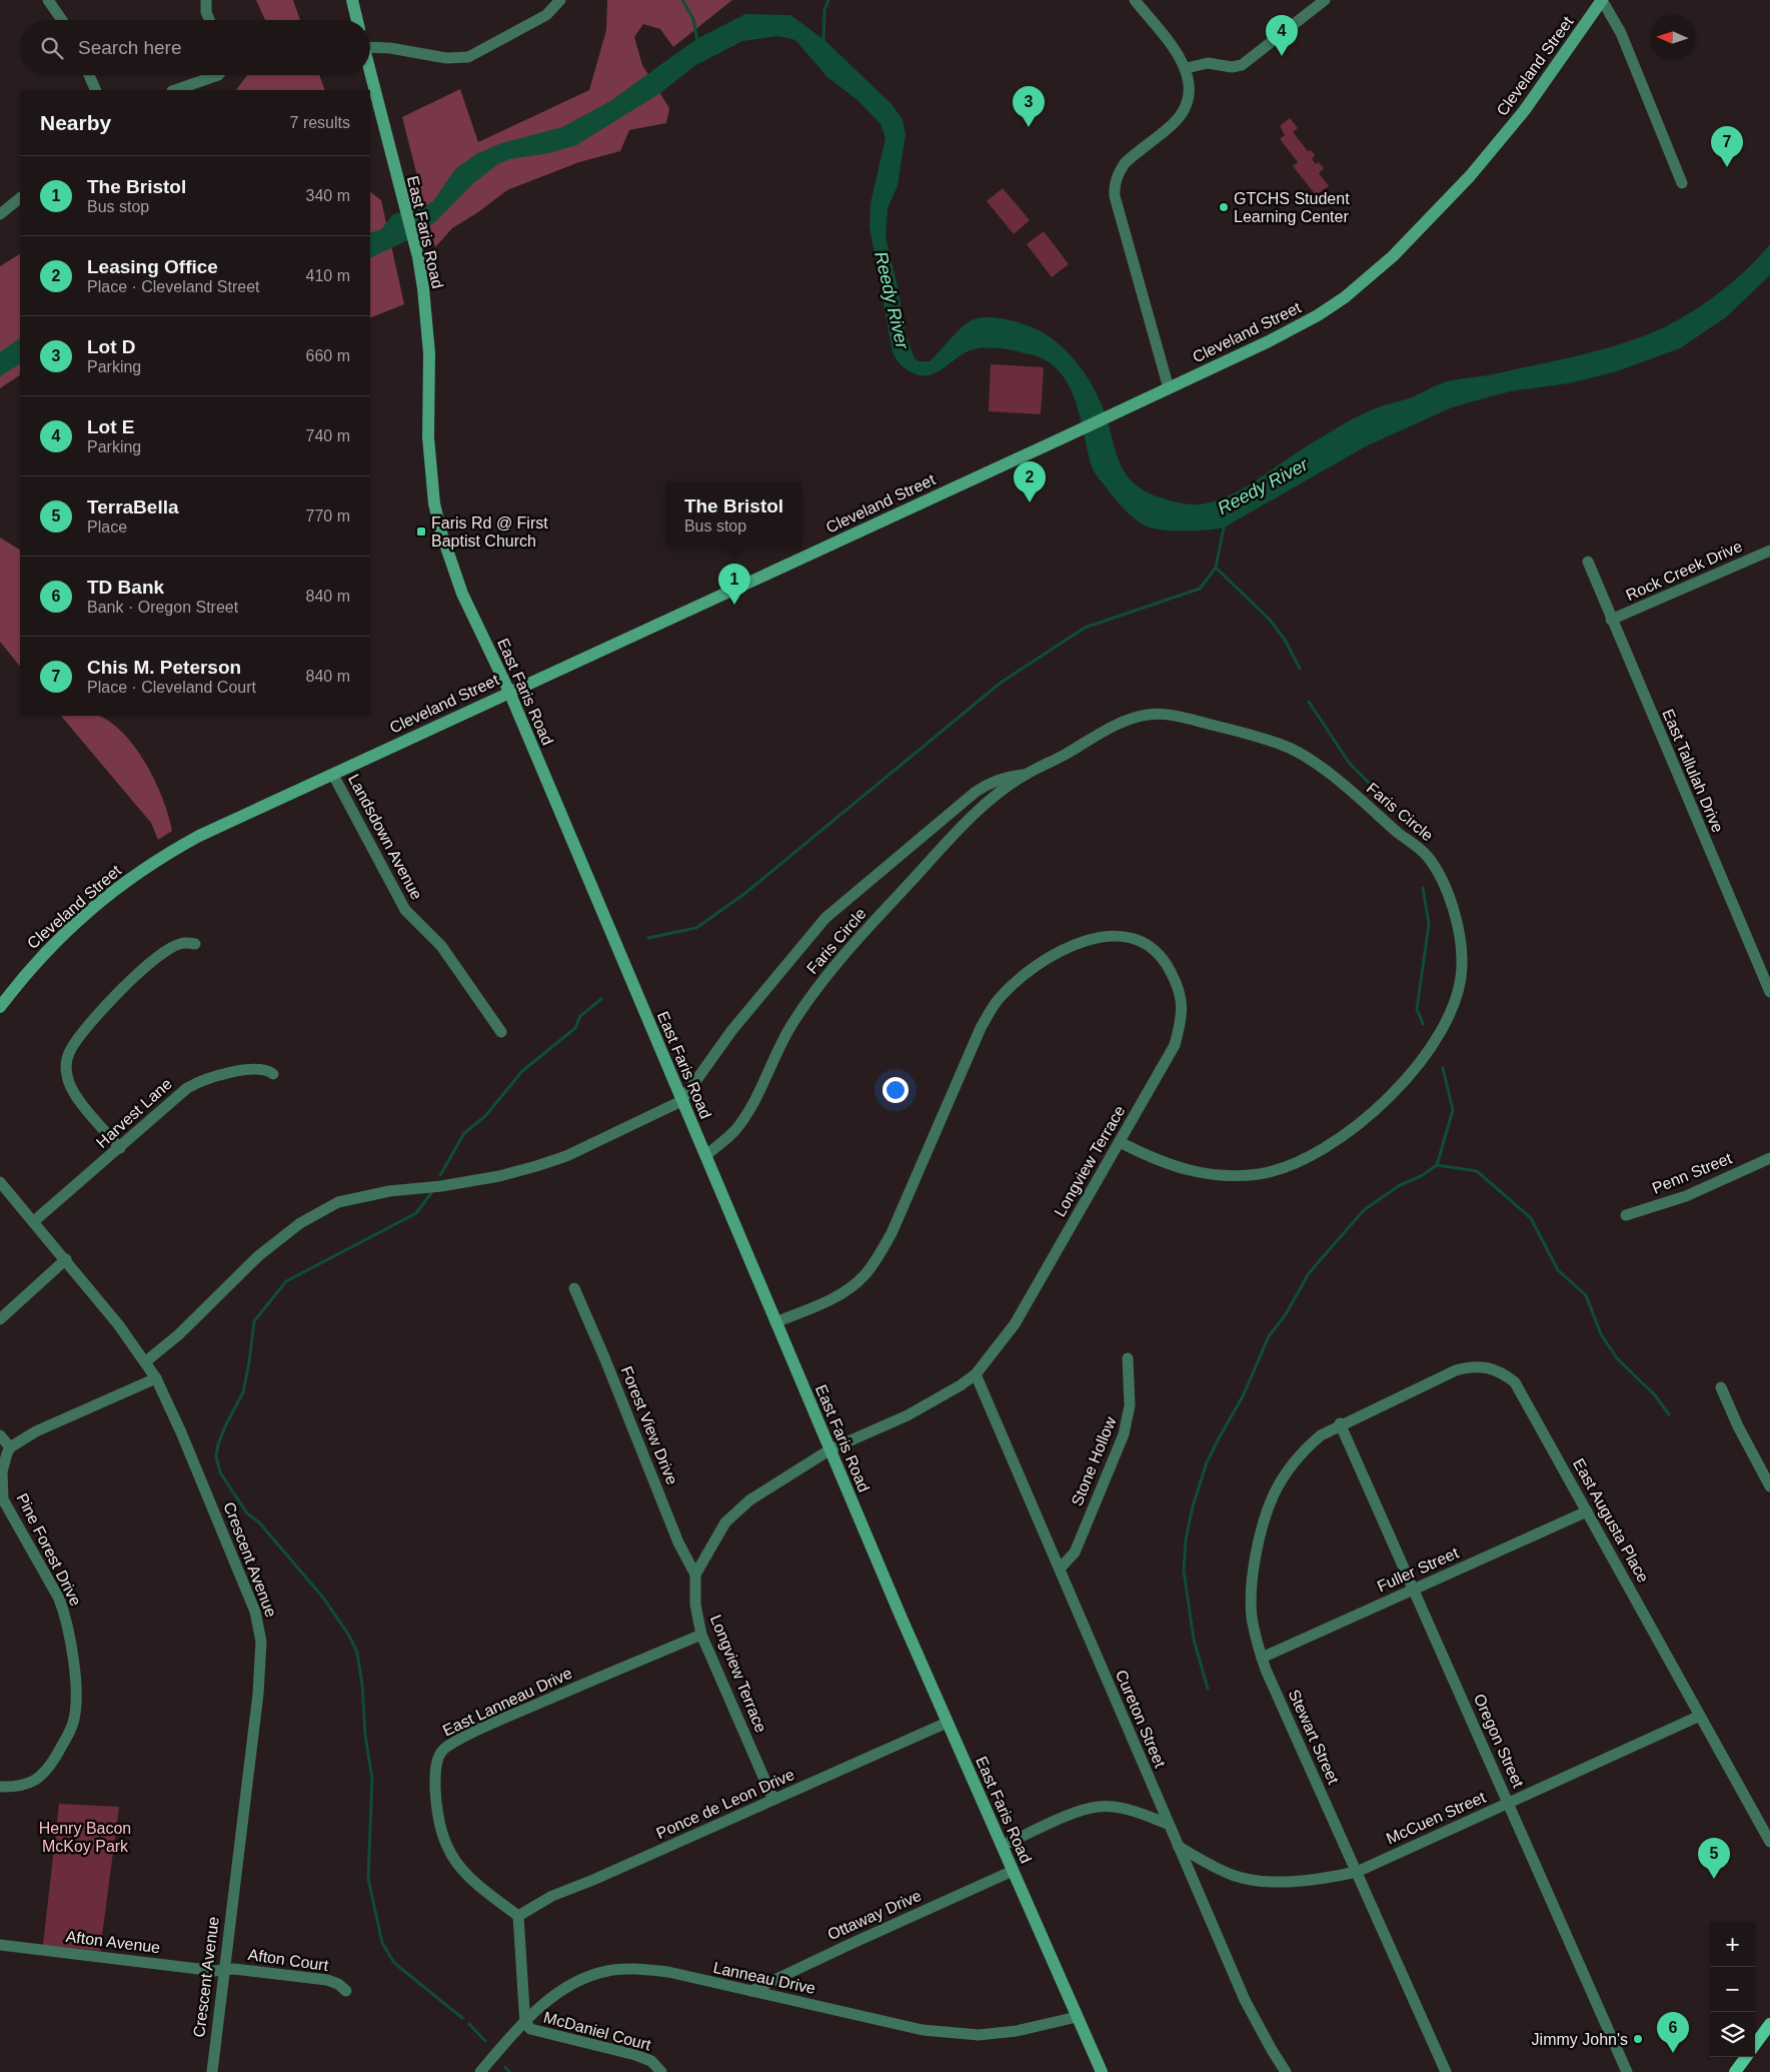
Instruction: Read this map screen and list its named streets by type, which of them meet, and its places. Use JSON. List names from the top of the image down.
{
  "streets": {
    "main road": ["Cleveland Street", "East Faris Road"],
    "street": [
      "Rock Creek Drive",
      "East Tallulah Drive",
      "Faris Circle",
      "Landsdown Avenue",
      "Harvest Lane",
      "Longview Terrace",
      "Penn Street",
      "Forest View Drive",
      "Stone Hollow",
      "East Augusta Place",
      "Pine Forest Drive",
      "Crescent Avenue",
      "Fuller Street",
      "East Lanneau Drive",
      "Cureton Street",
      "Stewart Street",
      "Oregon Street",
      "Ponce de Leon Drive",
      "McCuen Street",
      "Ottaway Drive",
      "Afton Avenue",
      "Afton Court",
      "Lanneau Drive",
      "McDaniel Court"
    ]
  },
  "crossings": [
    ["Cleveland Street", "East Faris Road"],
    ["Cleveland Street", "Landsdown Avenue"],
    ["East Faris Road", "Faris Circle"],
    ["East Faris Road", "Longview Terrace"],
    ["East Faris Road", "Ponce de Leon Drive"],
    ["East Faris Road", "Ottaway Drive"],
    ["East Faris Road", "Lanneau Drive"],
    ["Rock Creek Drive", "East Tallulah Drive"],
    ["Faris Circle", "Longview Terrace"],
    ["Harvest Lane", "Crescent Avenue"],
    ["Longview Terrace", "Forest View Drive"],
    ["Longview Terrace", "East Lanneau Drive"],
    ["Longview Terrace", "Cureton Street"],
    ["Longview Terrace", "Ponce de Leon Drive"],
    ["Stone Hollow", "Cureton Street"],
    ["East Augusta Place", "Fuller Street"],
    ["East Augusta Place", "Stewart Street"],
    ["East Augusta Place", "Oregon Street"],
    ["East Augusta Place", "McCuen Street"],
    ["Crescent Avenue", "Afton Avenue"],
    ["Crescent Avenue", "Afton Court"],
    ["Fuller Street", "Stewart Street"],
    ["Fuller Street", "Oregon Street"],
    ["East Lanneau Drive", "Ponce de Leon Drive"],
    ["Cureton Street", "McCuen Street"],
    ["Stewart Street", "Oregon Street"],
    ["Stewart Street", "McCuen Street"],
    ["Oregon Street", "McCuen Street"],
    ["Ottaway Drive", "Lanneau Drive"],
    ["Afton Avenue", "Afton Court"],
    ["Lanneau Drive", "McDaniel Court"]
  ],
  "water": ["Reedy River"],
  "parks": ["Henry Bacon McKoy Park"],
  "places": {
    "other": ["GTCHS Student Learning Center", "Jimmy John's"],
    "transit": ["Faris Rd @ First Baptist Church"]
  },
  "north": "left",
  "page": {
    "pins": [
      "4",
      "3",
      "7",
      "2",
      "1",
      "5",
      "6"
    ],
    "search": "Search here",
    "heading": ["Nearby", "7 results"],
    "list": [
      {
        "mark": "1",
        "name": "The Bristol",
        "note": "Bus stop",
        "value": "340 m"
      },
      {
        "mark": "2",
        "name": "Leasing Office",
        "note": "Place · Cleveland Street",
        "value": "410 m"
      },
      {
        "mark": "3",
        "name": "Lot D",
        "note": "Parking",
        "value": "660 m"
      },
      {
        "mark": "4",
        "name": "Lot E",
        "note": "Parking",
        "value": "740 m"
      },
      {
        "mark": "5",
        "name": "TerraBella",
        "note": "Place",
        "value": "770 m"
      },
      {
        "mark": "6",
        "name": "TD Bank",
        "note": "Bank · Oregon Street",
        "value": "840 m"
      },
      {
        "mark": "7",
        "name": "Chis M. Peterson",
        "note": "Place · Cleveland Court",
        "value": "840 m"
      }
    ],
    "popup": ["The Bristol", "Bus stop"],
    "map_buttons": ["+", "−"]
  }
}
